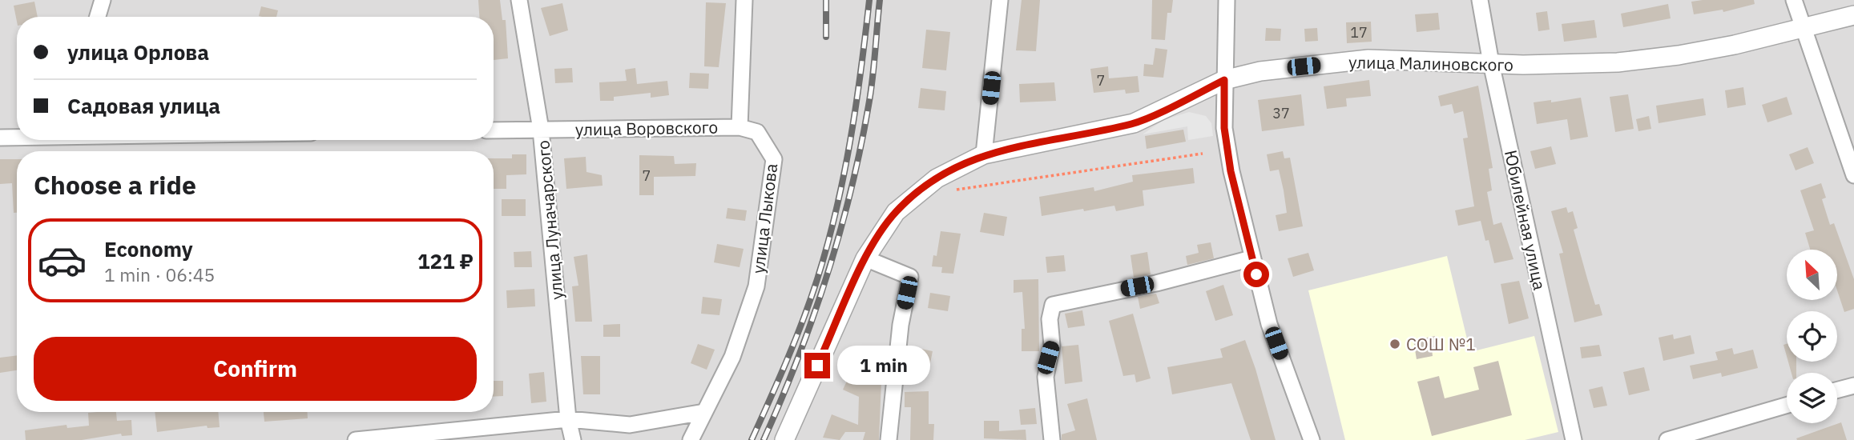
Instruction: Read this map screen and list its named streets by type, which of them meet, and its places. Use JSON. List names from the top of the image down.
{
  "streets": {
    "street": [
      "улица Малиновского",
      "улица Воровского",
      "улица Лыкова",
      "улица Луначарского",
      "Юбилейная улица"
    ]
  },
  "crossings": [
    ["улица Малиновского", "Юбилейная улица"],
    ["улица Воровского", "улица Лыкова"],
    ["улица Воровского", "улица Луначарского"]
  ],
  "places": ["СОШ №1"],
  "house_numbers": [
    "17",
    "7",
    "37",
    "7"
  ],
  "north": "top left",
  "page": {
    "banner": ["улица Орлова", "Садовая улица"],
    "heading": "Choose a ride",
    "list": [
      {
        "name": "Economy",
        "note": "1 min · 06:45",
        "value": "121 ₽"
      }
    ],
    "buttons": "Confirm",
    "bubble": "1 min"
  }
}
